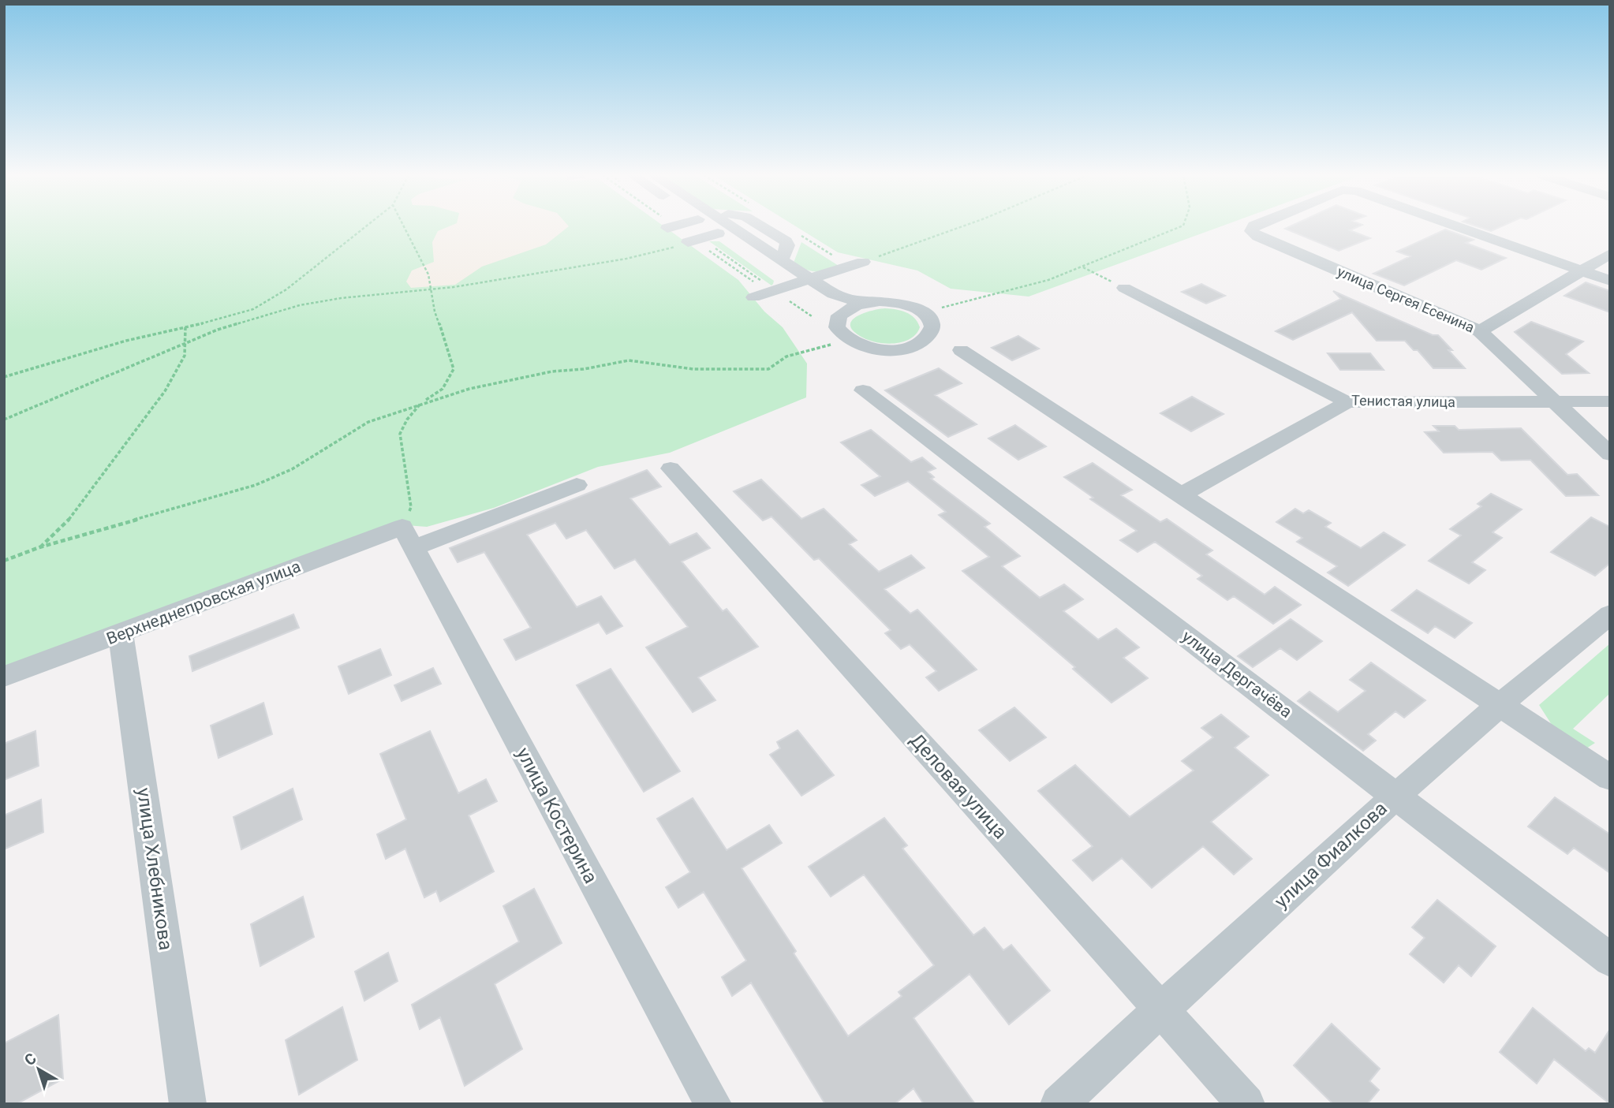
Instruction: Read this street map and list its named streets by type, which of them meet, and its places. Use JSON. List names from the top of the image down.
{
  "streets": {
    "street": [
      "улица Сергея Есенина",
      "Тенистая улица",
      "Верхнеднепровская улица",
      "улица Дергачёва",
      "Деловая улица",
      "улица Костерина",
      "улица Фиалкова",
      "улица Хлебникова"
    ]
  },
  "crossings": [
    ["улица Сергея Есенина", "Тенистая улица"],
    ["Верхнеднепровская улица", "улица Костерина"],
    ["Верхнеднепровская улица", "улица Хлебникова"],
    ["улица Дергачёва", "улица Фиалкова"],
    ["Деловая улица", "улица Фиалкова"]
  ],
  "north": "top left"
}
